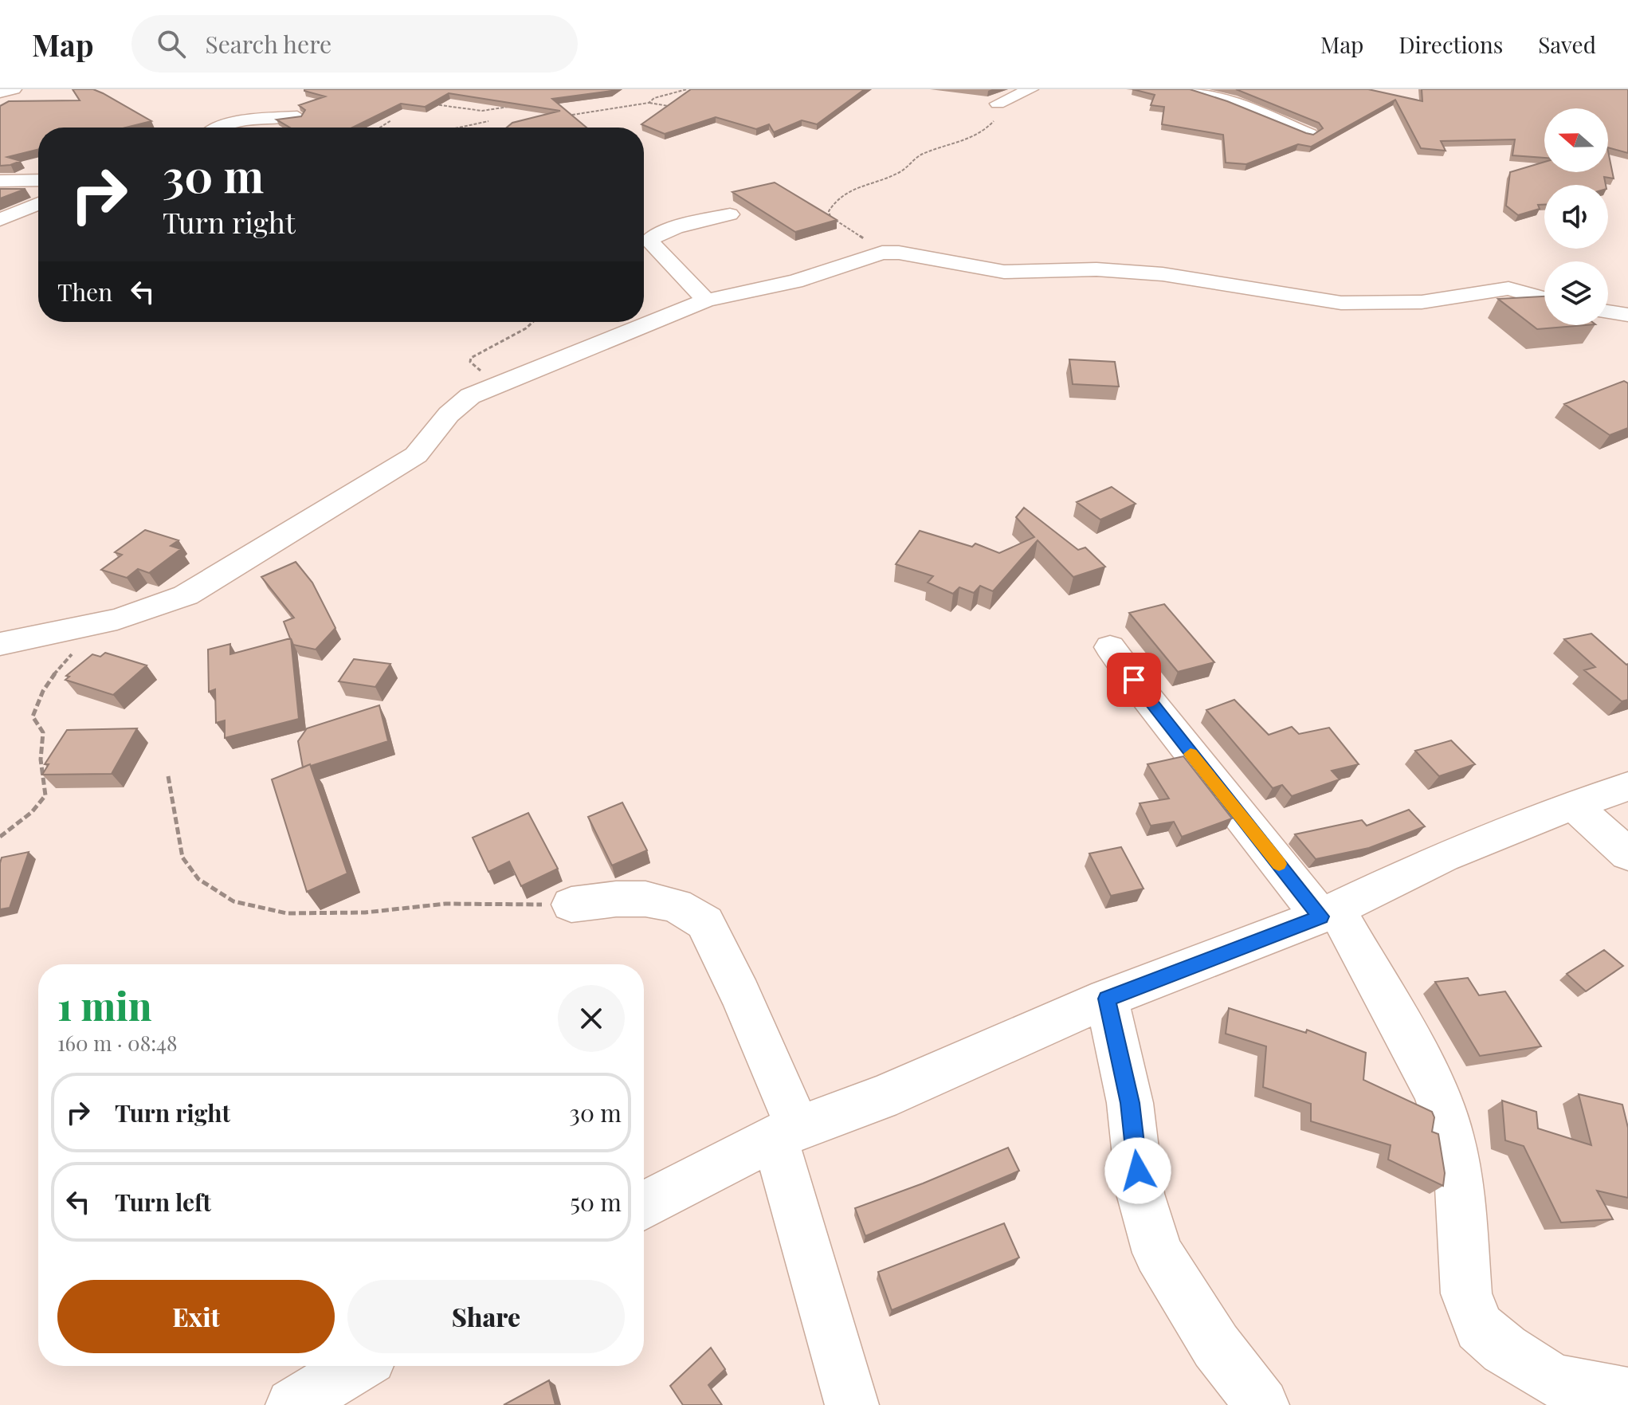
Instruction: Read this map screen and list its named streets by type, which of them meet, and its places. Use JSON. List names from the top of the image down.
{
  "north": "left",
  "page": {
    "header": "Map",
    "search": "Search here",
    "nav": ["Map", "Directions", "Saved"],
    "turn": ["30 m", "Turn right"],
    "then": "Then",
    "heading": ["1 min", "160 m · 08:48"],
    "list": [
      {
        "name": "Turn right",
        "value": "30 m"
      },
      {
        "name": "Turn left",
        "value": "50 m"
      }
    ],
    "buttons": ["Exit", "Share"]
  }
}
